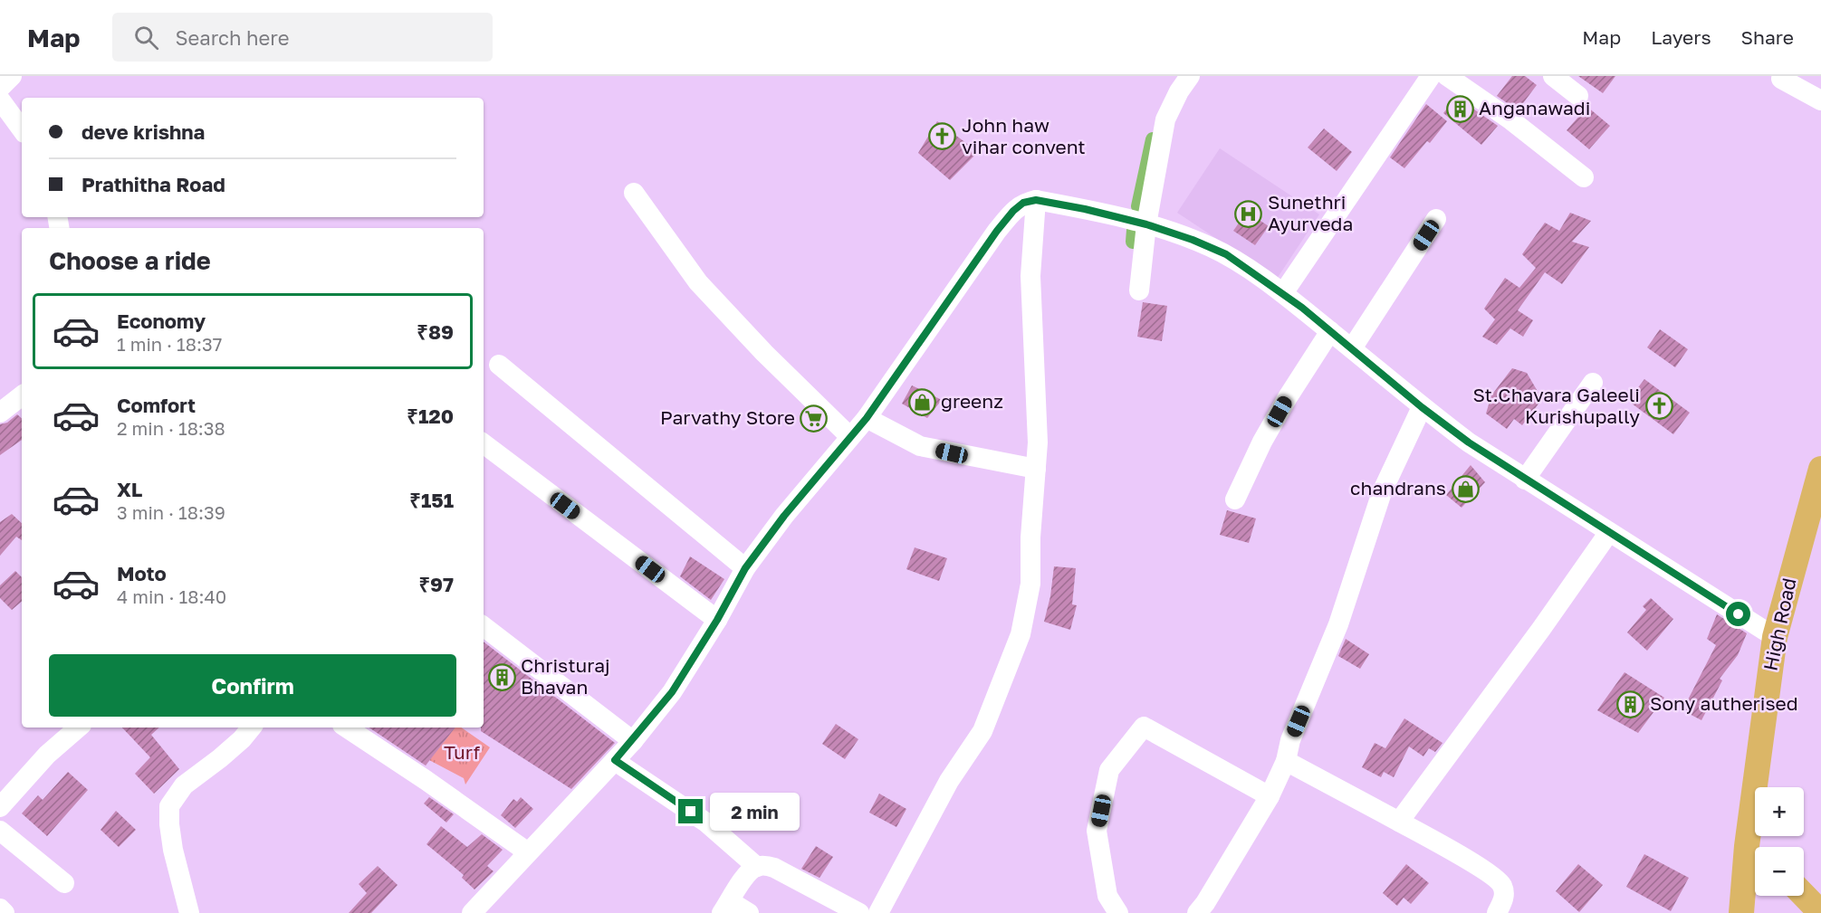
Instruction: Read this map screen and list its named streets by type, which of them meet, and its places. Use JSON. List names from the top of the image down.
{
  "streets": {
    "main road": ["High Road"]
  },
  "parks": ["Turf"],
  "places": {
    "building": ["Anganawadi", "Christuraj Bhavan", "Sony autherised"],
    "church": ["John haw vihar convent", "St.Chavara Galeeli Kurishupally"],
    "hospital": ["Sunethri Ayurveda"],
    "shop": ["greenz", "chandrans"],
    "supermarket": ["Parvathy Store"]
  },
  "page": {
    "header": "Map",
    "search": "Search here",
    "nav": ["Map", "Layers", "Share"],
    "banner": ["deve krishna", "Prathitha Road"],
    "heading": "Choose a ride",
    "list": [
      {
        "name": "Economy",
        "note": "1 min · 18:37",
        "value": "₹89"
      },
      {
        "name": "Comfort",
        "note": "2 min · 18:38",
        "value": "₹120"
      },
      {
        "name": "XL",
        "note": "3 min · 18:39",
        "value": "₹151"
      },
      {
        "name": "Moto",
        "note": "4 min · 18:40",
        "value": "₹97"
      }
    ],
    "buttons": "Confirm",
    "map_buttons": ["+", "−"],
    "bubble": "2 min"
  }
}
